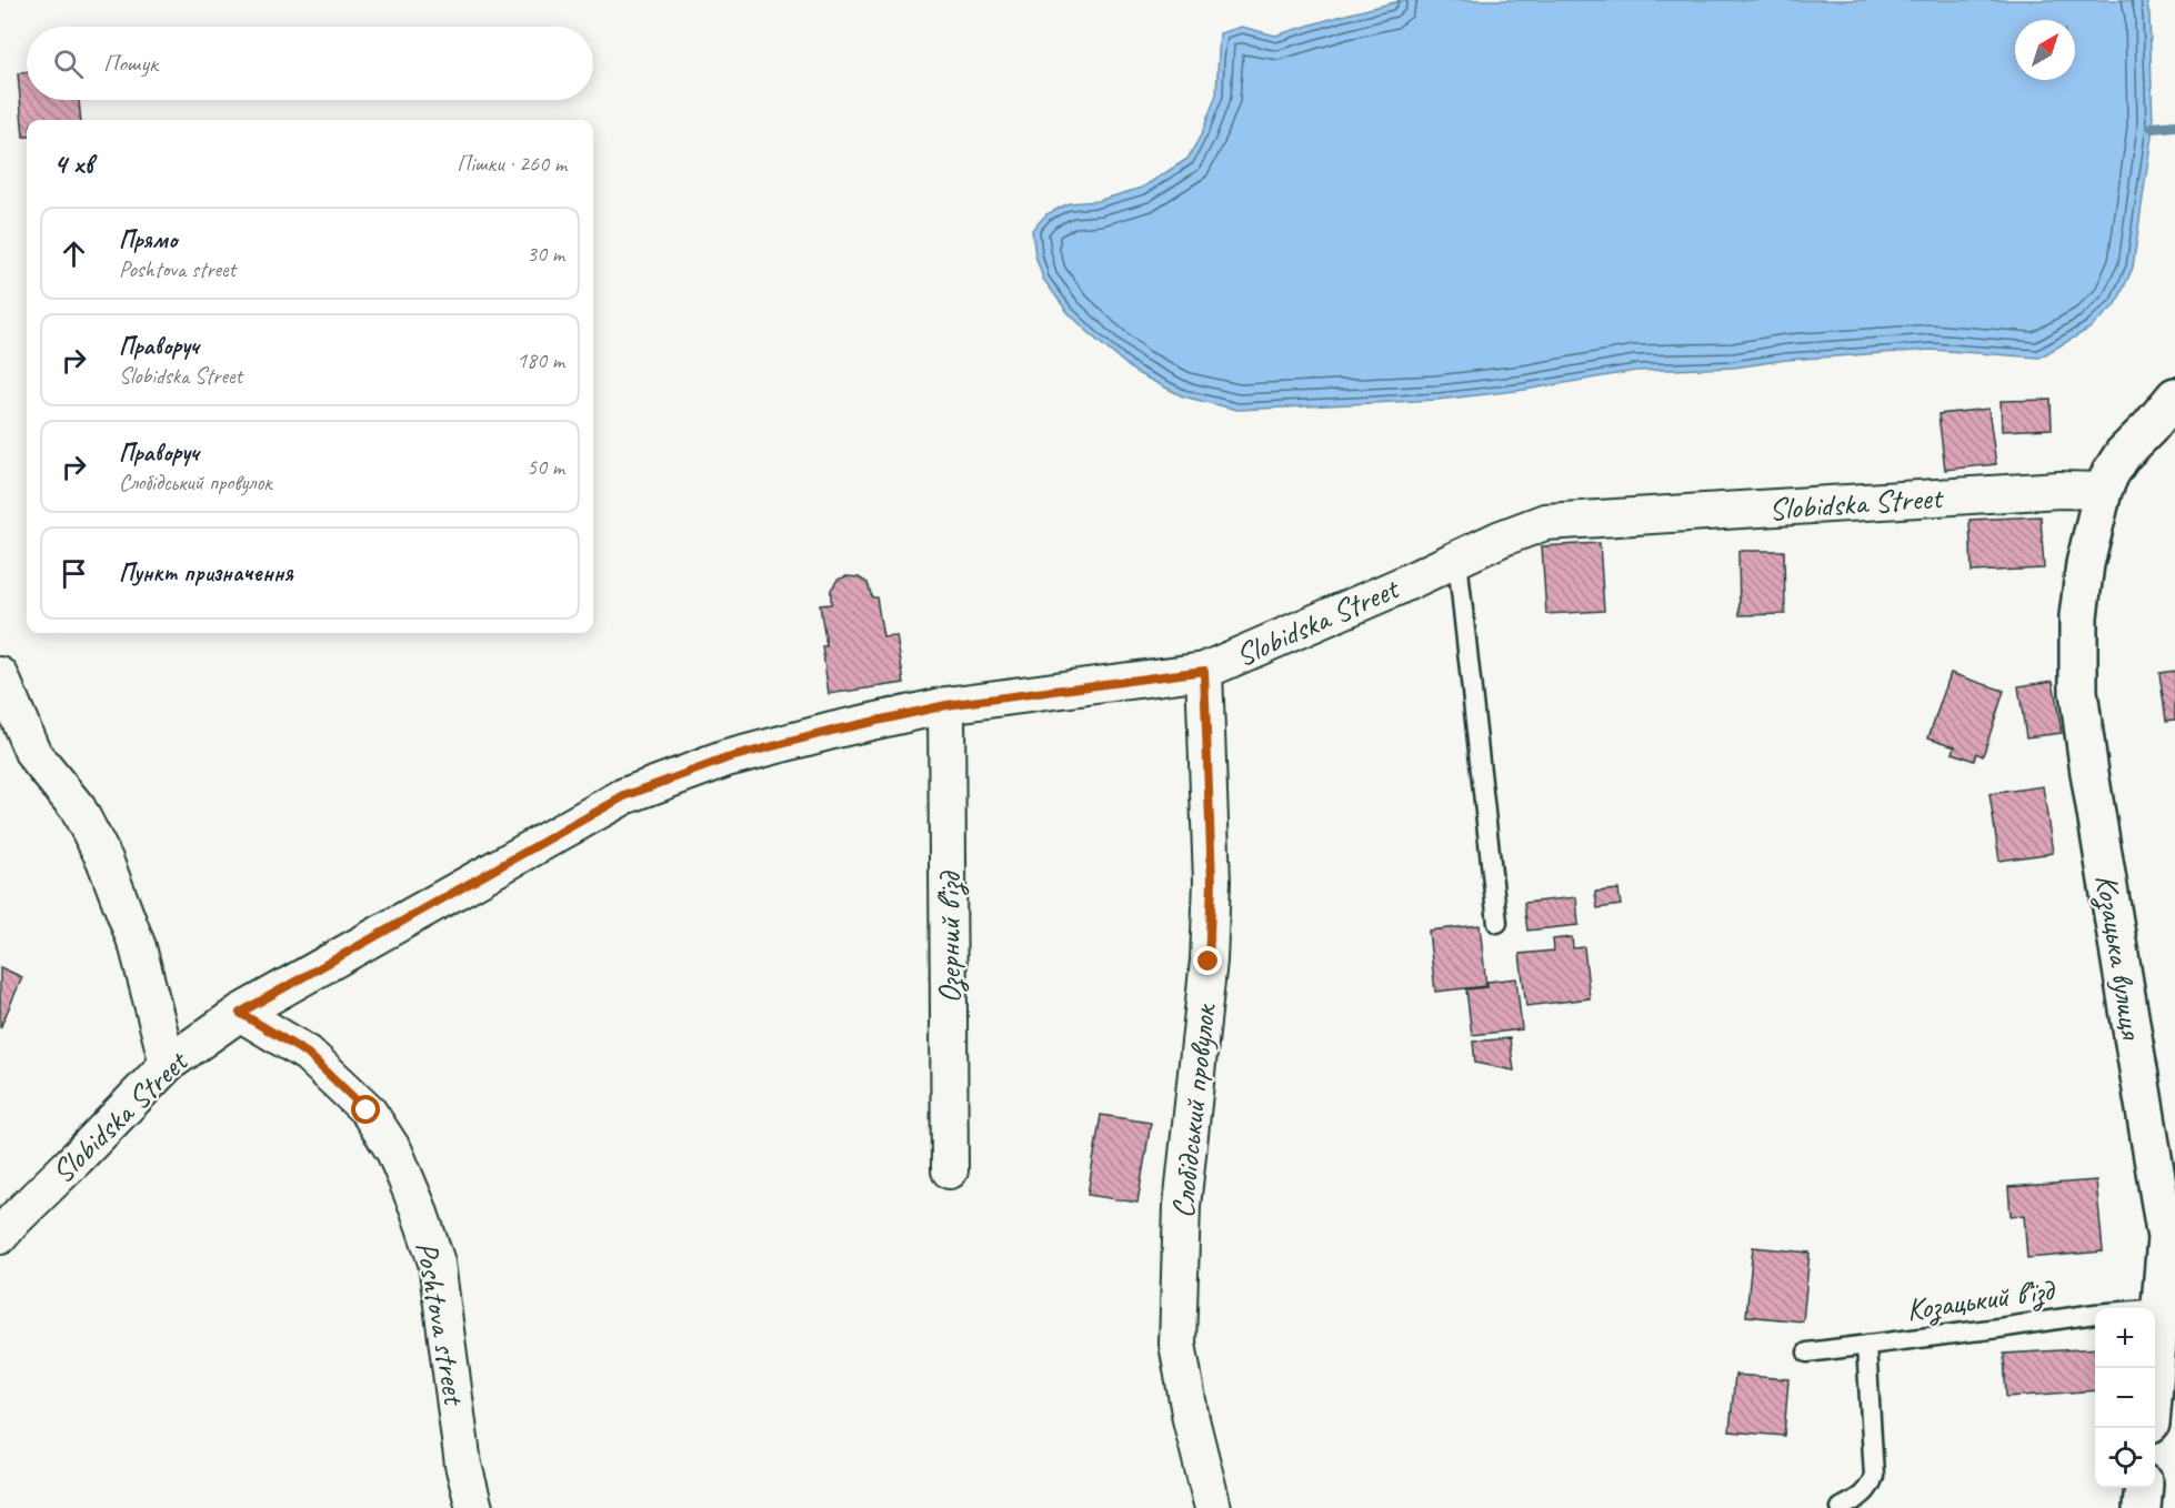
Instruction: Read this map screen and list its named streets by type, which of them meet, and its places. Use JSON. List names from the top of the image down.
{
  "streets": {
    "street": [
      "Slobidska Street",
      "Озерний в’їзд",
      "Козацька вулиця",
      "Слобідський провулок",
      "Poshtova street"
    ],
    "lane": ["Козацький в’їзд"]
  },
  "crossings": [
    ["Slobidska Street", "Озерний в’їзд"],
    ["Slobidska Street", "Козацька вулиця"],
    ["Slobidska Street", "Слобідський провулок"],
    ["Slobidska Street", "Poshtova street"],
    ["Козацька вулиця", "Козацький в’їзд"]
  ],
  "north": "top right",
  "page": {
    "search": "Пошук",
    "heading": ["4 хв", "Пішки · 260 m"],
    "list": [
      ["Прямо", "Poshtova street", "30 m"],
      ["Праворуч", "Slobidska Street", "180 m"],
      ["Праворуч", "Слобідський провулок", "50 m"],
      "Пункт призначення"
    ],
    "map_buttons": ["+", "−"]
  }
}
